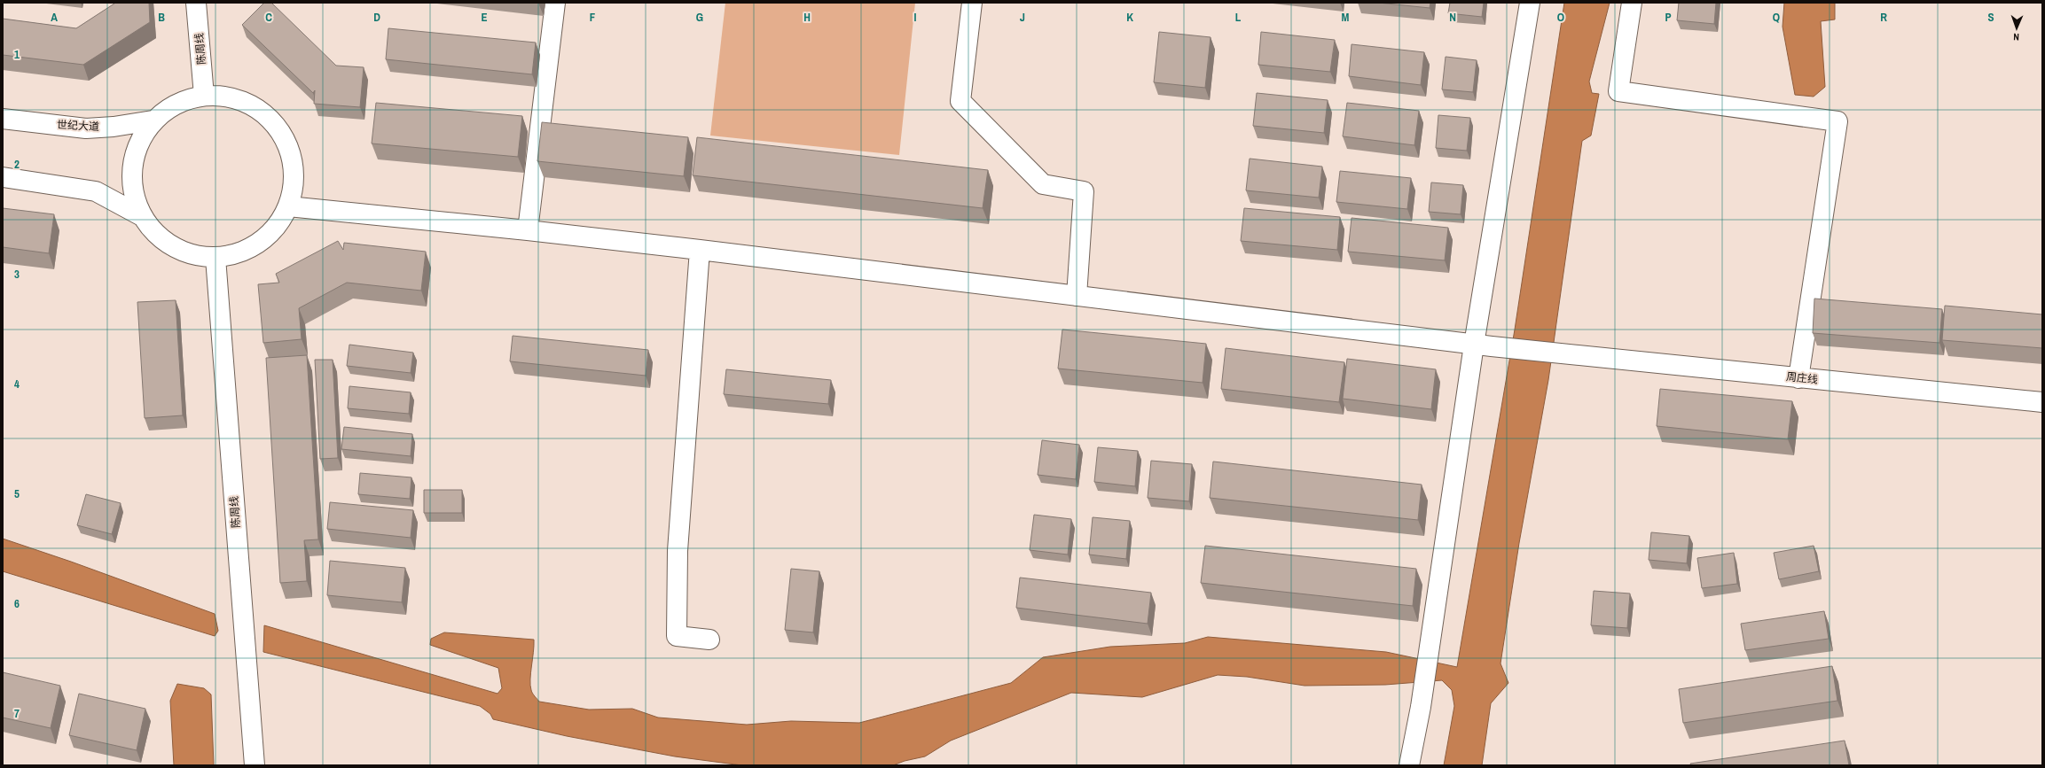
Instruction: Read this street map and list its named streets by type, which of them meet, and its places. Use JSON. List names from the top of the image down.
{
  "streets": {
    "street": ["陈周线", "世纪大道", "周庄线"]
  },
  "north": "bottom",
  "grid": {
    "columns": [
      "A",
      "B",
      "C",
      "D",
      "E",
      "F",
      "G",
      "H",
      "I",
      "J",
      "K",
      "L",
      "M",
      "N",
      "O",
      "P",
      "Q",
      "R",
      "S"
    ],
    "rows": [
      "1",
      "2",
      "3",
      "4",
      "5",
      "6",
      "7"
    ]
  }
}
